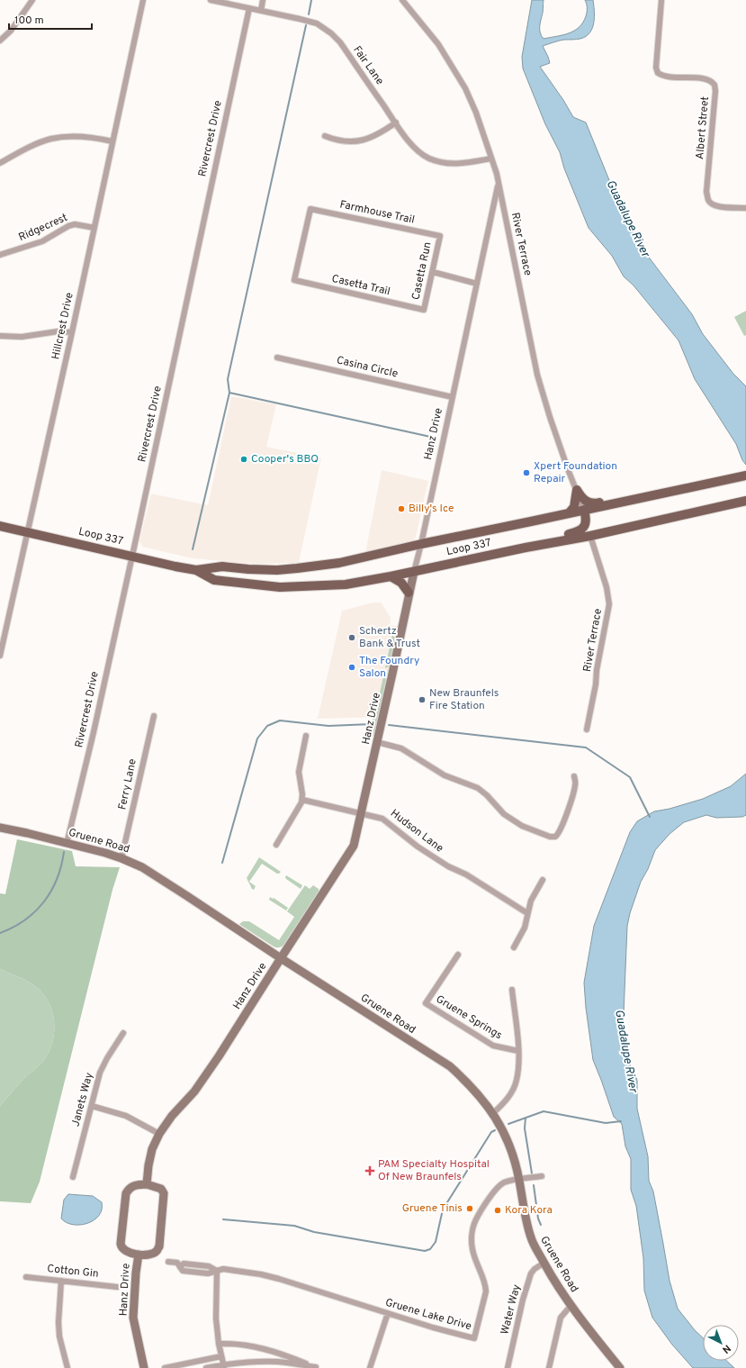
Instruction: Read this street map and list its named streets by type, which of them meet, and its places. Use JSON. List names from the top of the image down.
{
  "streets": {
    "main road": ["Loop 337"],
    "street": [
      "Fair Lane",
      "Albert Street",
      "Rivercrest Drive",
      "Farmhouse Trail",
      "Ridgecrest",
      "River Terrace",
      "Casetta Run",
      "Casetta Trail",
      "Hillcrest Drive",
      "Casina Circle",
      "Hanz Drive",
      "Ferry Lane",
      "Hudson Lane",
      "Gruene Road",
      "Gruene Springs",
      "Janets Way",
      "Cotton Gin",
      "Water Way",
      "Gruene Lake Drive"
    ]
  },
  "crossings": [
    ["Fair Lane", "Rivercrest Drive"],
    ["Fair Lane", "River Terrace"],
    ["Rivercrest Drive", "Loop 337"],
    ["Rivercrest Drive", "Gruene Road"],
    ["Farmhouse Trail", "Casetta Run"],
    ["Farmhouse Trail", "Casetta Trail"],
    ["Ridgecrest", "Hillcrest Drive"],
    ["River Terrace", "Hanz Drive"],
    ["River Terrace", "Loop 337"],
    ["Casetta Run", "Casetta Trail"],
    ["Hillcrest Drive", "Loop 337"],
    ["Casina Circle", "Hanz Drive"],
    ["Hanz Drive", "Loop 337"],
    ["Hanz Drive", "Hudson Lane"],
    ["Hanz Drive", "Gruene Road"],
    ["Ferry Lane", "Gruene Road"],
    ["Gruene Road", "Water Way"],
    ["Gruene Road", "Gruene Lake Drive"]
  ],
  "water": ["Guadalupe River"],
  "places": {
    "other": [
      "Cooper's BBQ",
      "Xpert Foundation Repair",
      "Billy's Ice",
      "Schertz Bank & Trust",
      "The Foundry Salon",
      "New Braunfels Fire Station",
      "Gruene Tinis",
      "Kora Kora"
    ],
    "health": ["PAM Specialty Hospital Of New Braunfels"]
  },
  "scale_bar": "100 m",
  "north": "bottom right"
}
